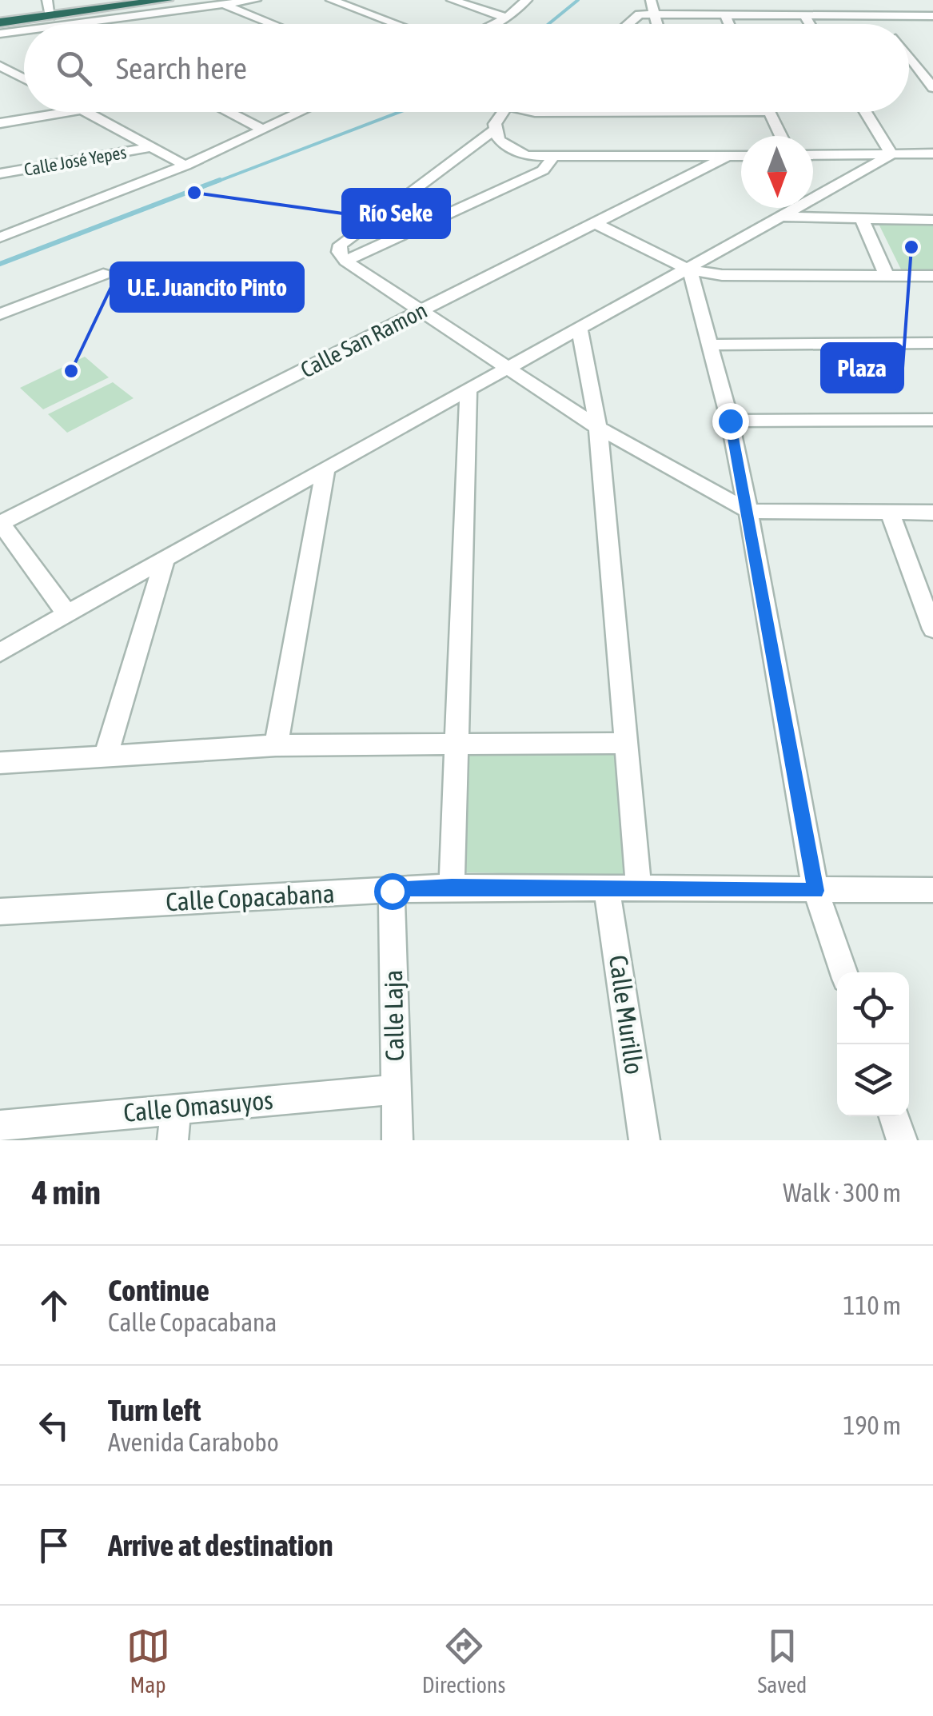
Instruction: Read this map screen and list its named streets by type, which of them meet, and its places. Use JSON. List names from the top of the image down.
{
  "streets": {
    "street": [
      "Calle José Yepes",
      "Calle San Ramon",
      "Calle Copacabana",
      "Calle Murillo",
      "Calle Laja",
      "Calle Omasuyos"
    ]
  },
  "crossings": [
    ["Calle Copacabana", "Calle Murillo"],
    ["Calle Copacabana", "Calle Laja"],
    ["Calle Laja", "Calle Omasuyos"]
  ],
  "places": ["Río Seke", "Plaza", "U.E. Juancito Pinto"],
  "north": "bottom",
  "page": {
    "search": "Search here",
    "heading": ["4 min", "Walk · 300 m"],
    "list": [
      ["Continue", "Calle Copacabana", "110 m"],
      ["Turn left", "Avenida Carabobo", "190 m"],
      "Arrive at destination"
    ],
    "nav": ["Map", "Directions", "Saved"]
  }
}
